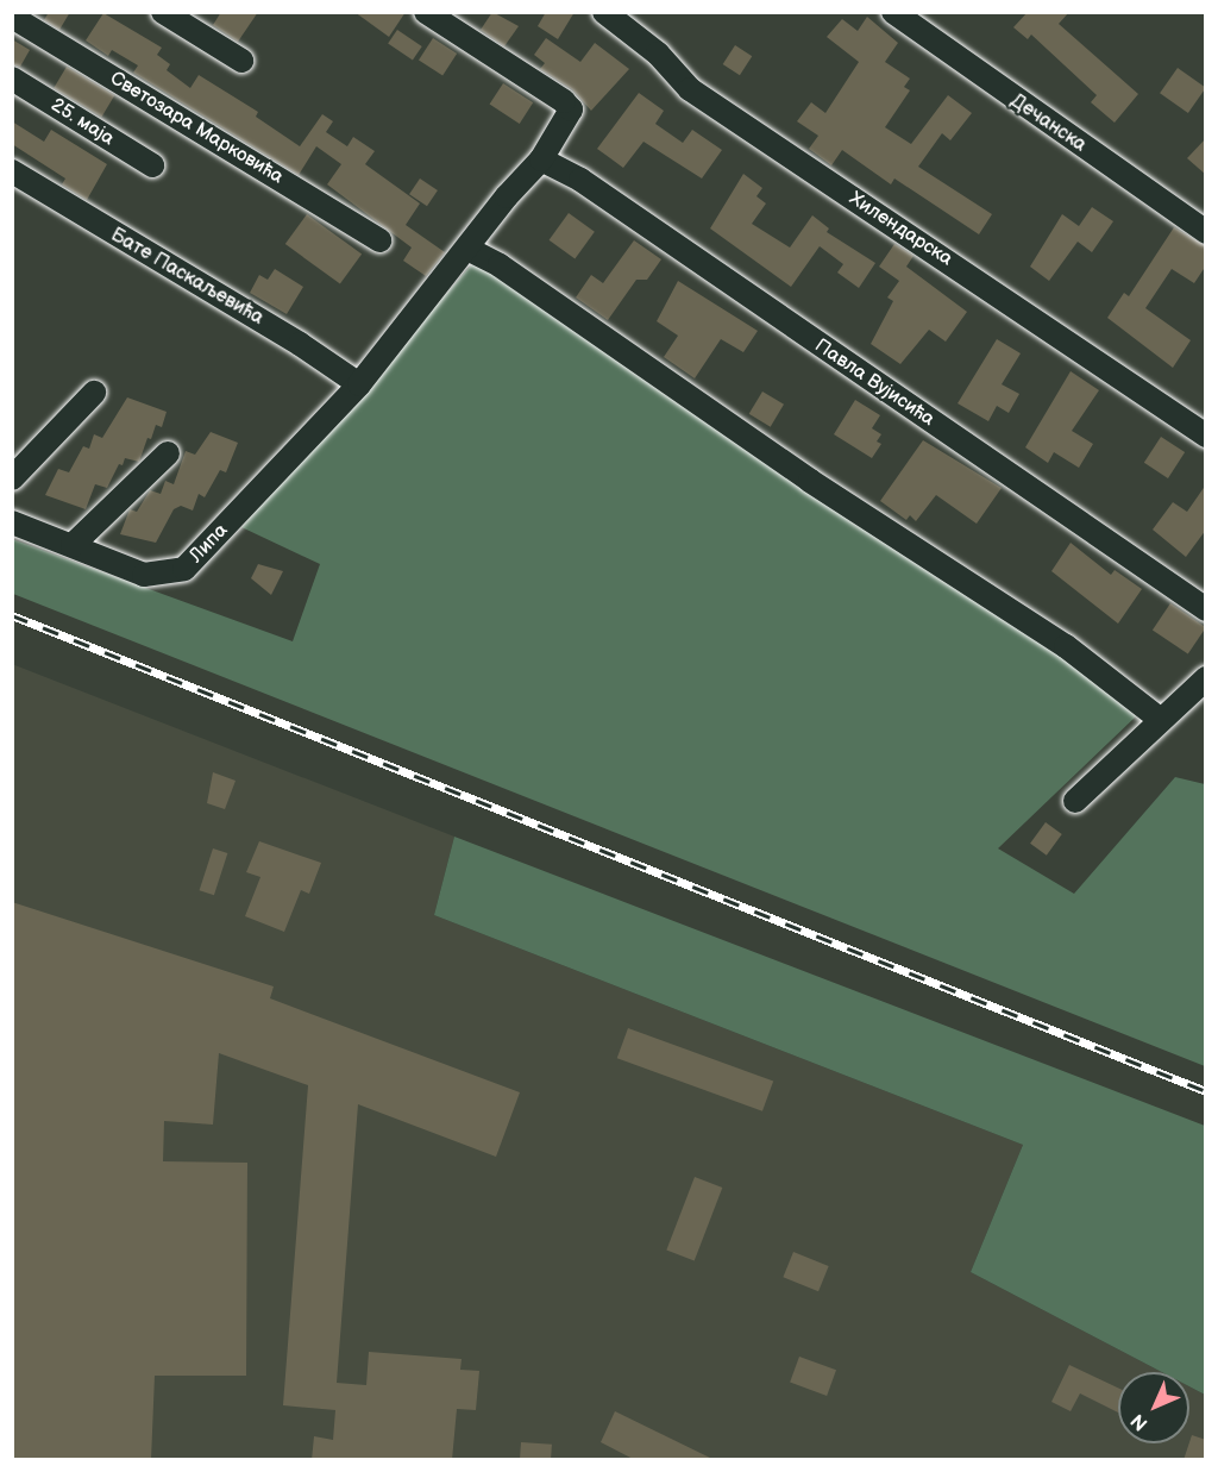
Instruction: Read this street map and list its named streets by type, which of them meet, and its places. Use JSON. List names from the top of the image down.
{
  "streets": {
    "street": [
      "25. маја",
      "Дечанска",
      "Светозара Марковића",
      "Хилендарска",
      "Бате Паскаљевића",
      "Павла Вујисића",
      "Липа"
    ]
  },
  "crossings": [
    ["Бате Паскаљевића", "Липа"],
    ["Павла Вујисића", "Липа"]
  ],
  "north": "bottom left"
}
